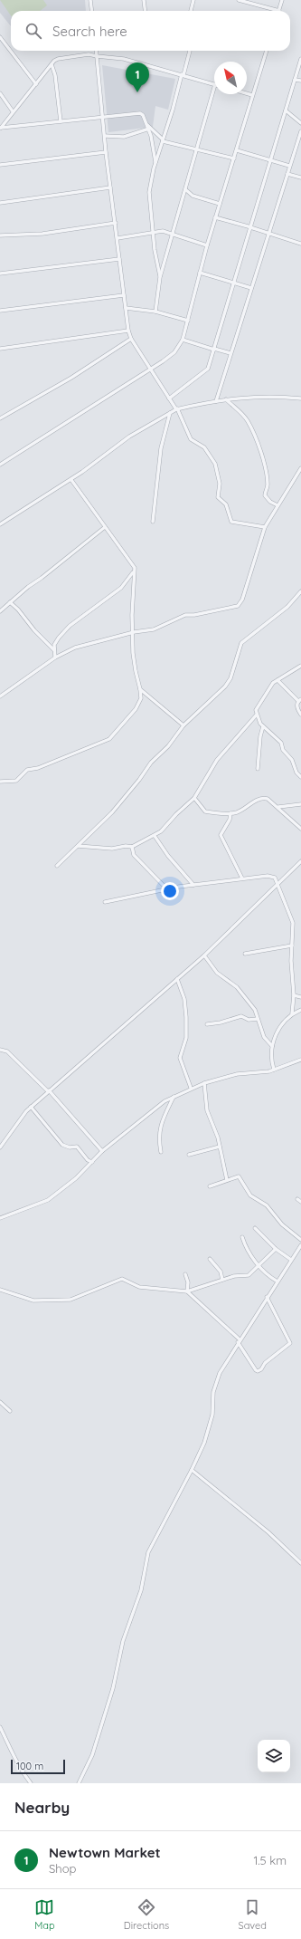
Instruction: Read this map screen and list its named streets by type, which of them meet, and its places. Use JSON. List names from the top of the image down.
{
  "scale_bar": "100 m",
  "north": "top left",
  "page": {
    "search": "Search here",
    "pins": "1",
    "scale": "100 m",
    "heading": "Nearby",
    "list": [
      {
        "mark": "1",
        "name": "Newtown Market",
        "note": "Shop",
        "value": "1.5 km"
      }
    ],
    "nav": ["Map", "Directions", "Saved"]
  }
}
